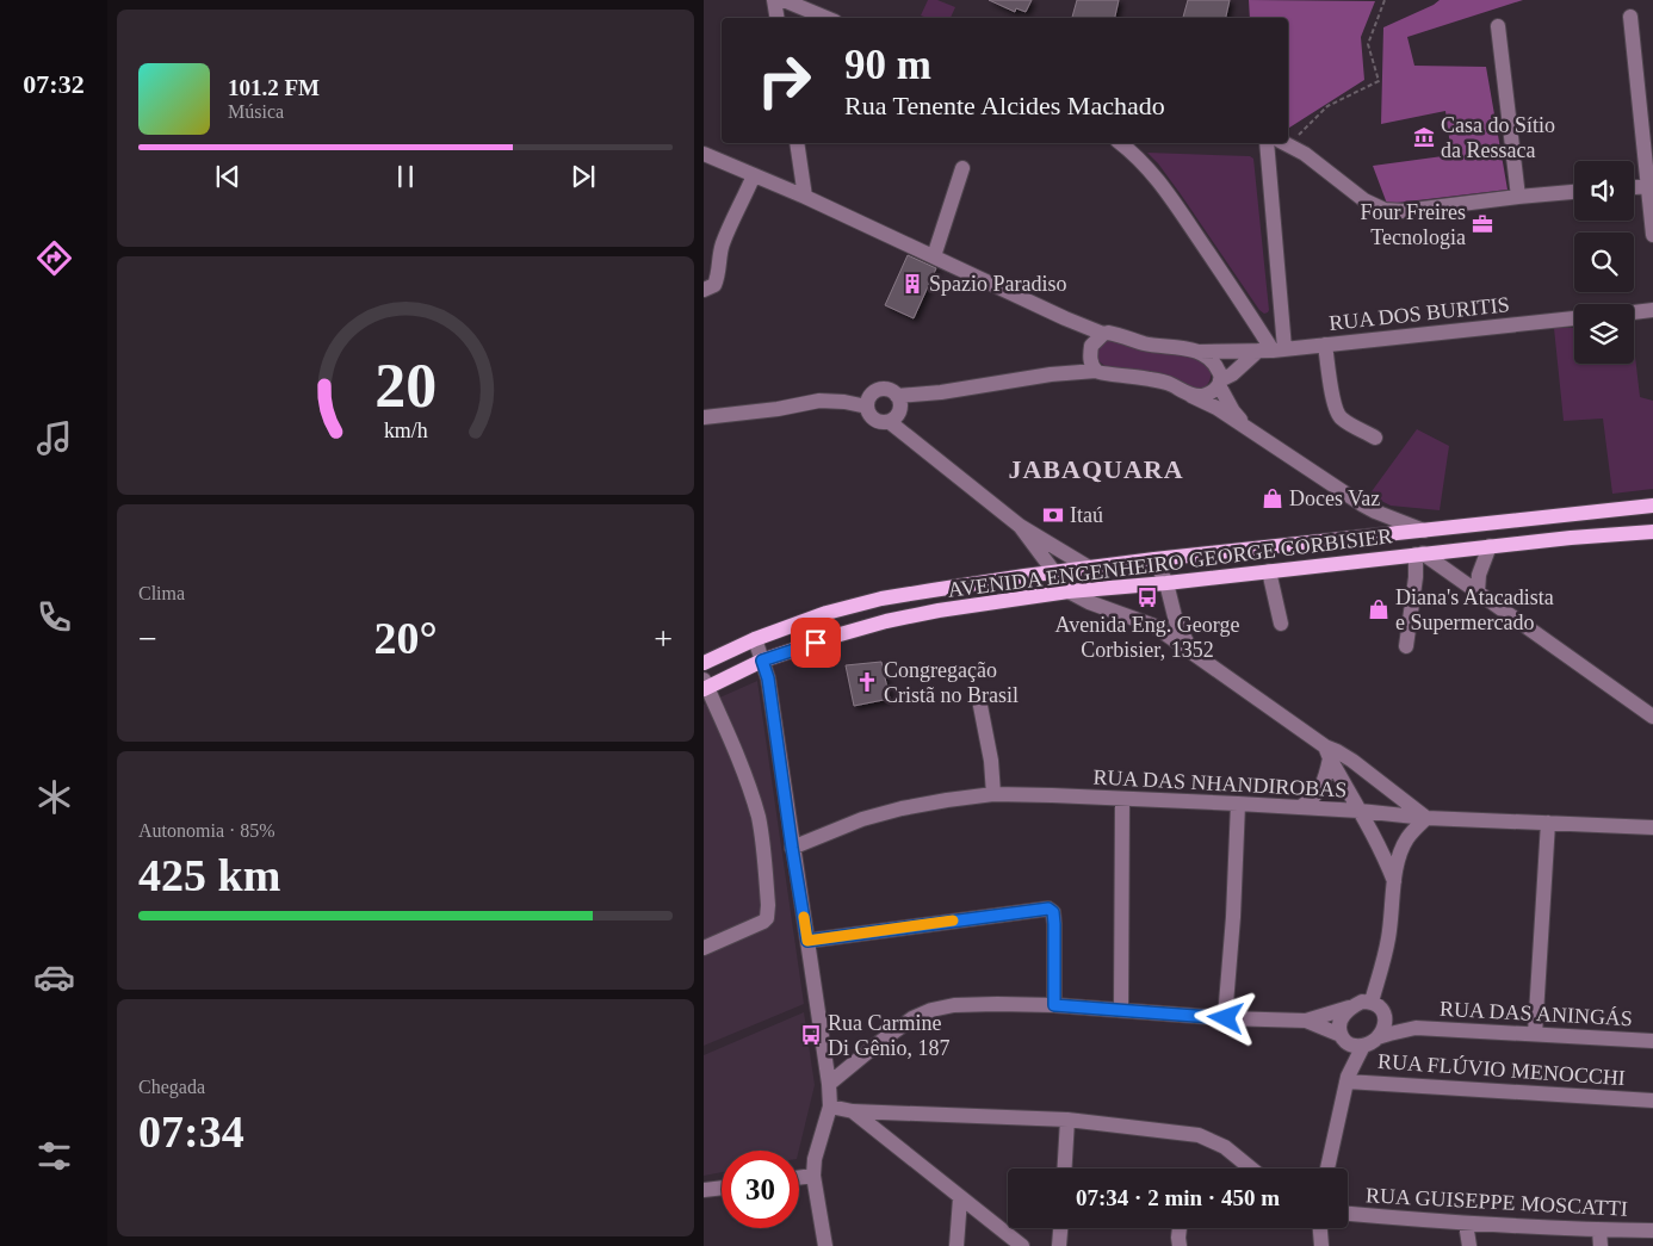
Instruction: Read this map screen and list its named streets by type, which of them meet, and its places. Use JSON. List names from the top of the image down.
{
  "streets": {
    "main road": ["AVENIDA ENGENHEIRO GEORGE CORBISIER"],
    "street": [
      "RUA DOS BURITIS",
      "RUA DAS NHANDIROBAS",
      "RUA DAS ANINGÁS",
      "RUA FLÚVIO MENOCCHI",
      "RUA GUISEPPE MOSCATTI"
    ]
  },
  "districts": ["JABAQUARA"],
  "places": {
    "museum": ["Casa do Sítio da Ressaca"],
    "office": ["Four Freires Tecnologia"],
    "building": ["Spazio Paradiso"],
    "shop": ["Doces Vaz", "Diana's Atacadista e Supermercado"],
    "bank": ["Itaú"],
    "bus stop": ["Avenida Eng. George Corbisier, 1352", "Rua Carmine Di Gênio, 187"],
    "church": ["Congregação Cristã no Brasil"]
  },
  "page": {
    "tabs": "07:32",
    "turn": ["90 m", "Rua Tenente Alcides Machado"],
    "song": ["101.2 FM", "Música"],
    "tile": [
      "Clima",
      ["Autonomia · 85%", "425 km"],
      ["Chegada", "07:34"]
    ],
    "heat": ["−", "20°", "+"],
    "limit": "30",
    "trip": "07:34 · 2 min · 450 m",
    "gauge": ["20", "km/h"]
  }
}
